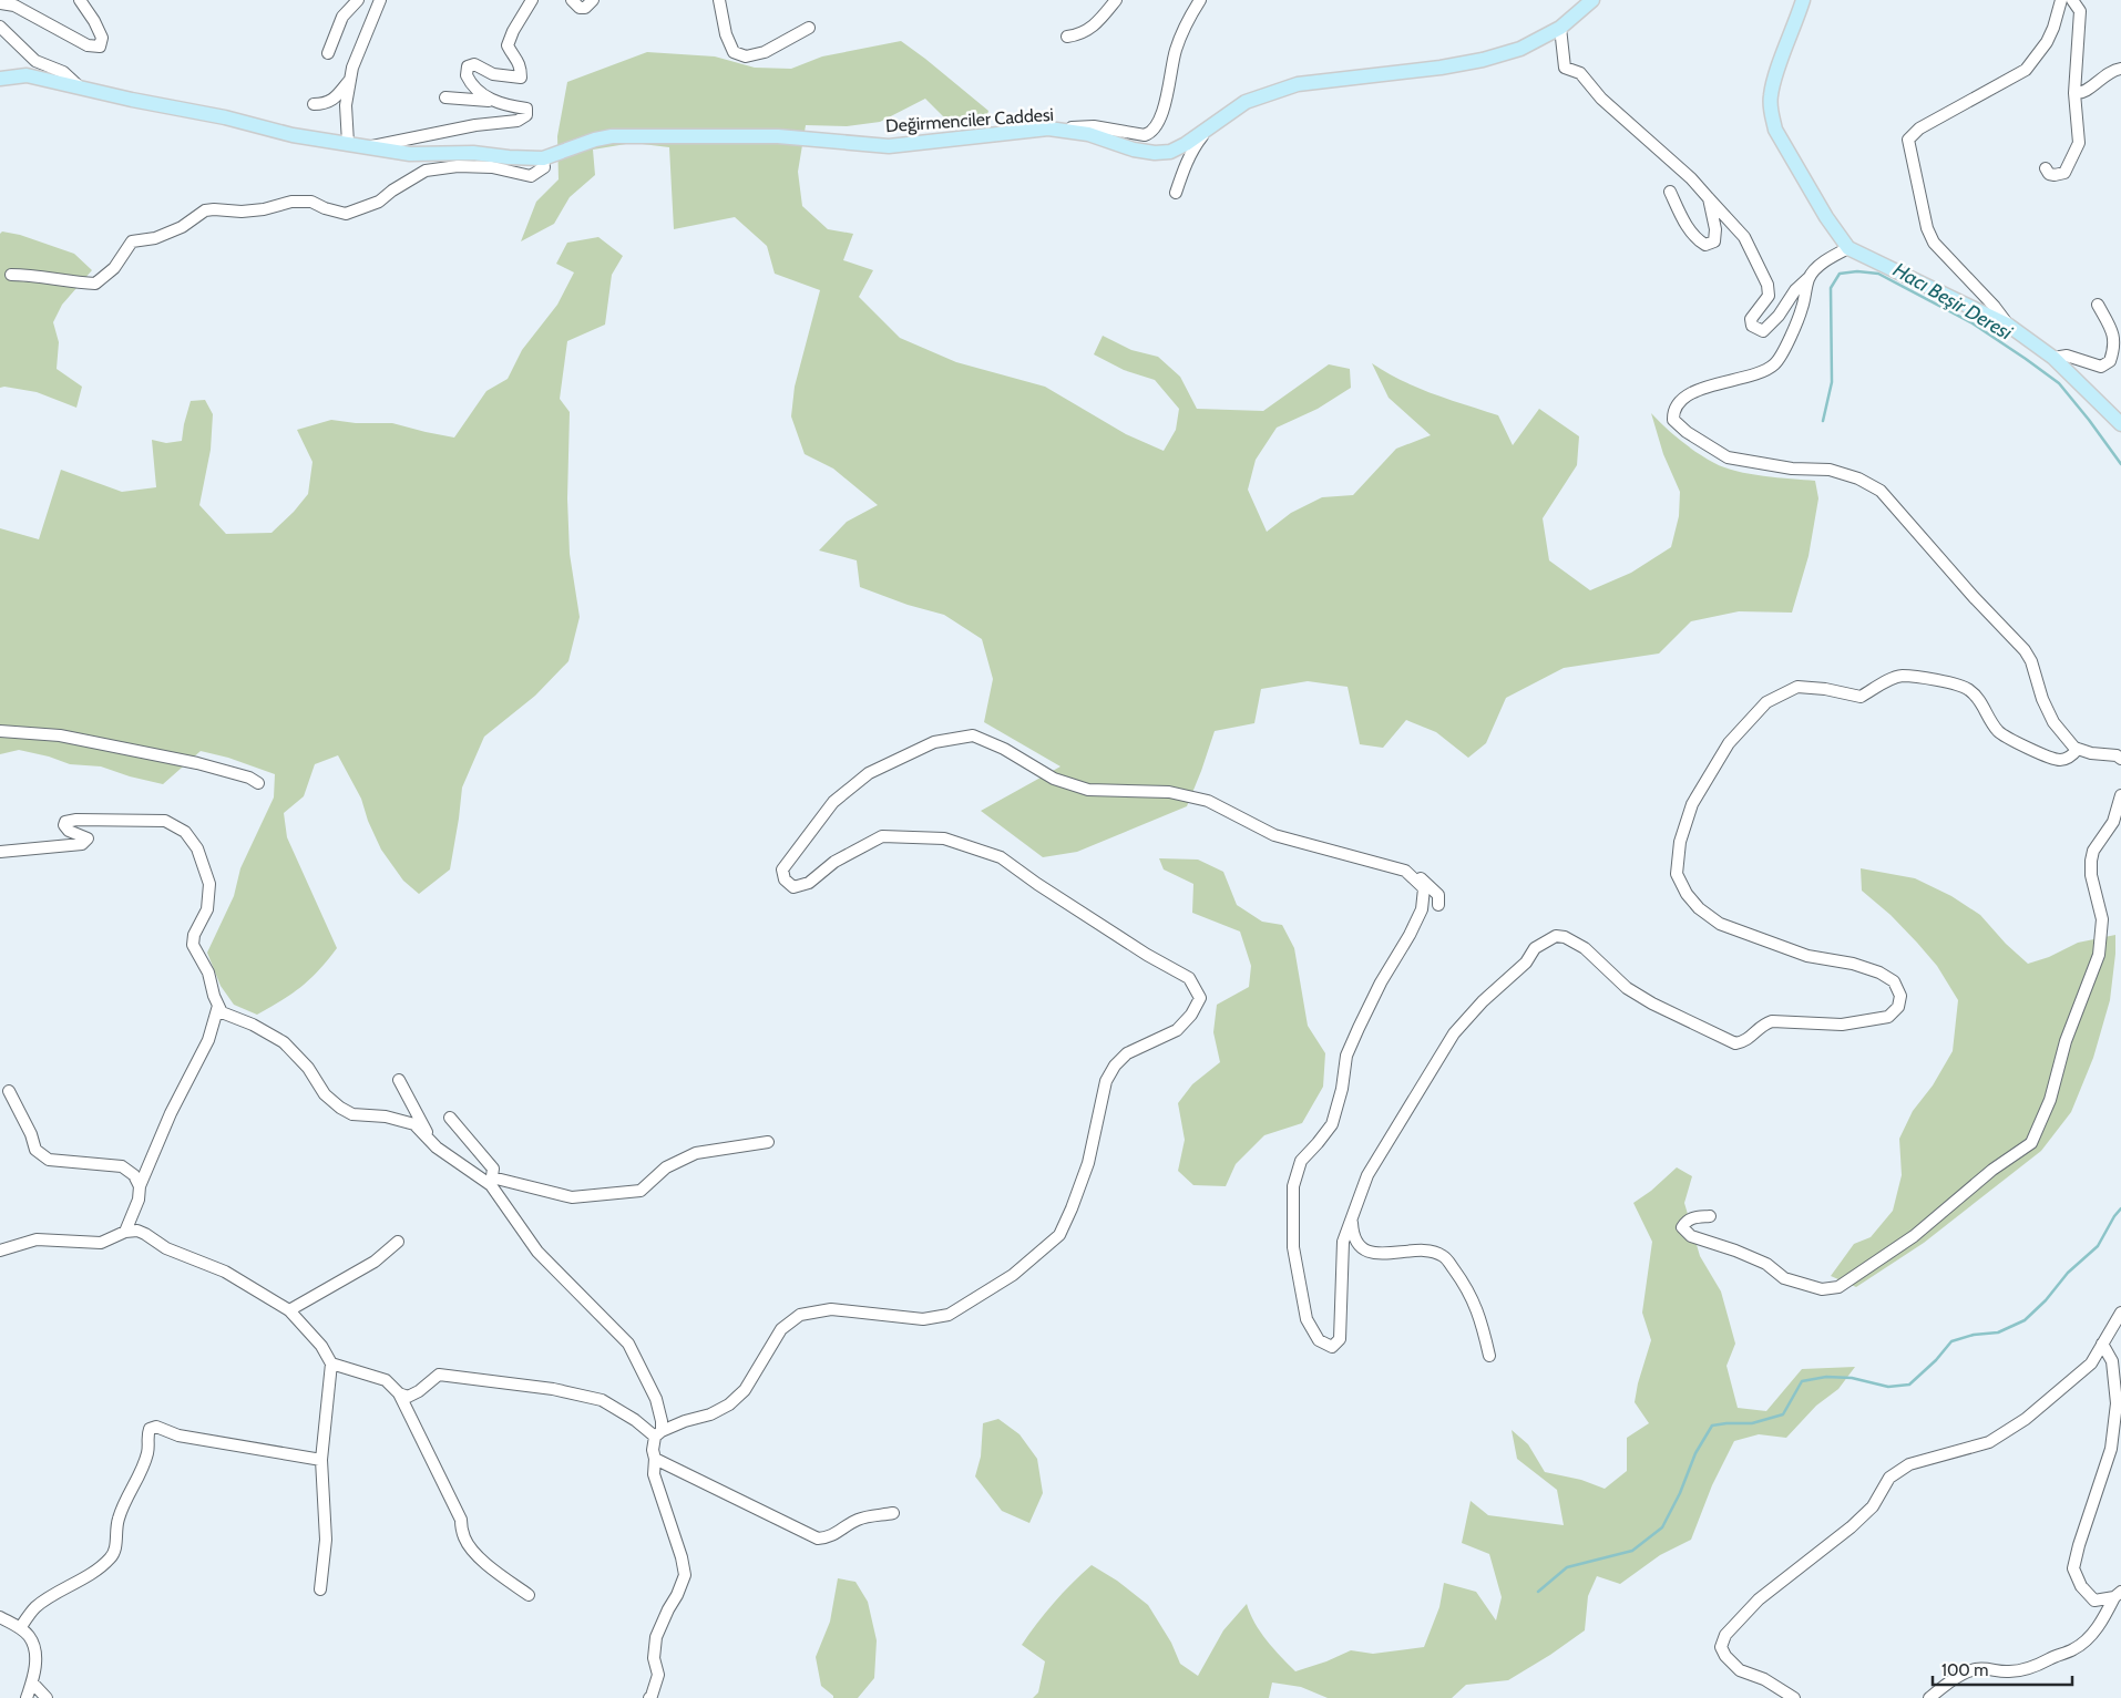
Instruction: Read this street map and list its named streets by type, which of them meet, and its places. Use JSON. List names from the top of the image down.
{
  "streets": {
    "main road": ["Değirmenciler Caddesi"]
  },
  "water": ["Hacı Beşir Deresi"],
  "scale_bar": "100 m"
}
